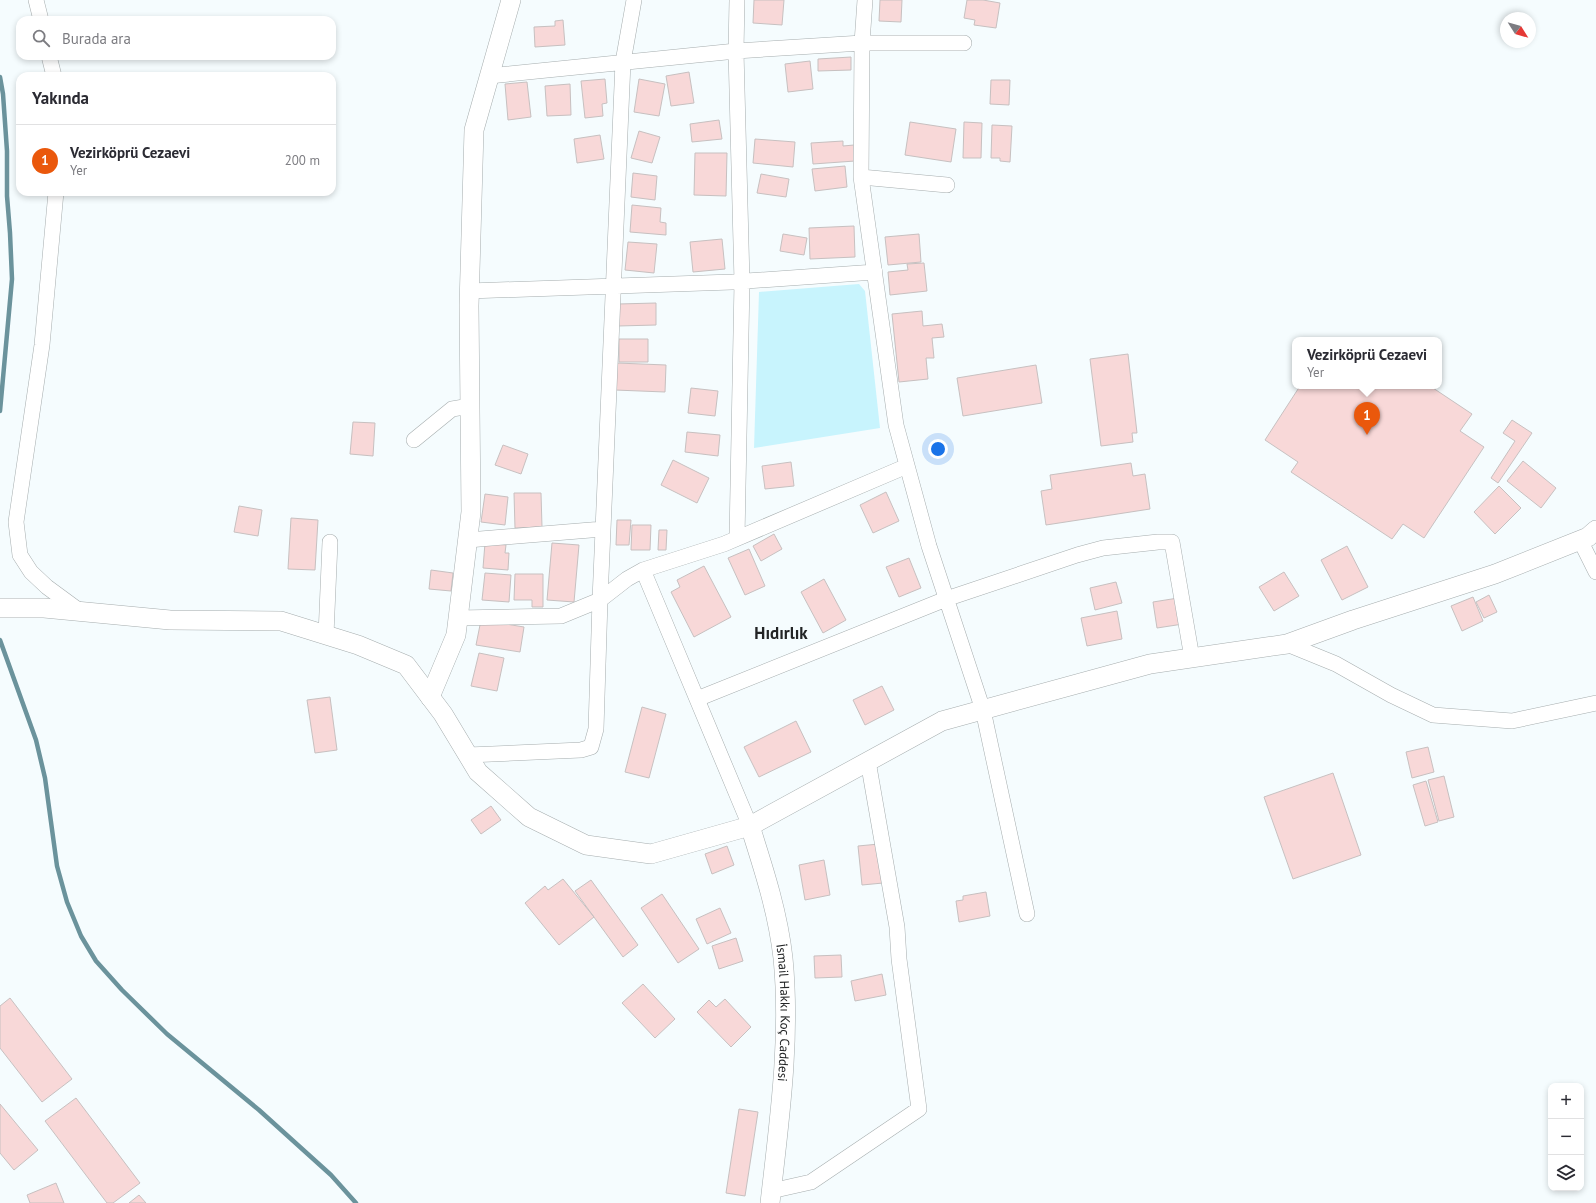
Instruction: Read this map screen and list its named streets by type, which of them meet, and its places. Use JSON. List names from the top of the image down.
{
  "streets": {
    "street": ["İsmail Hakkı Koç Caddesi"]
  },
  "districts": ["Hıdırlık"],
  "north": "bottom right",
  "page": {
    "search": "Burada ara",
    "heading": "Yakında",
    "list": [
      {
        "mark": "1",
        "name": "Vezirköprü Cezaevi",
        "note": "Yer",
        "value": "200 m"
      }
    ],
    "popup": ["Vezirköprü Cezaevi", "Yer"],
    "pins": "1",
    "map_buttons": ["+", "−"]
  }
}
